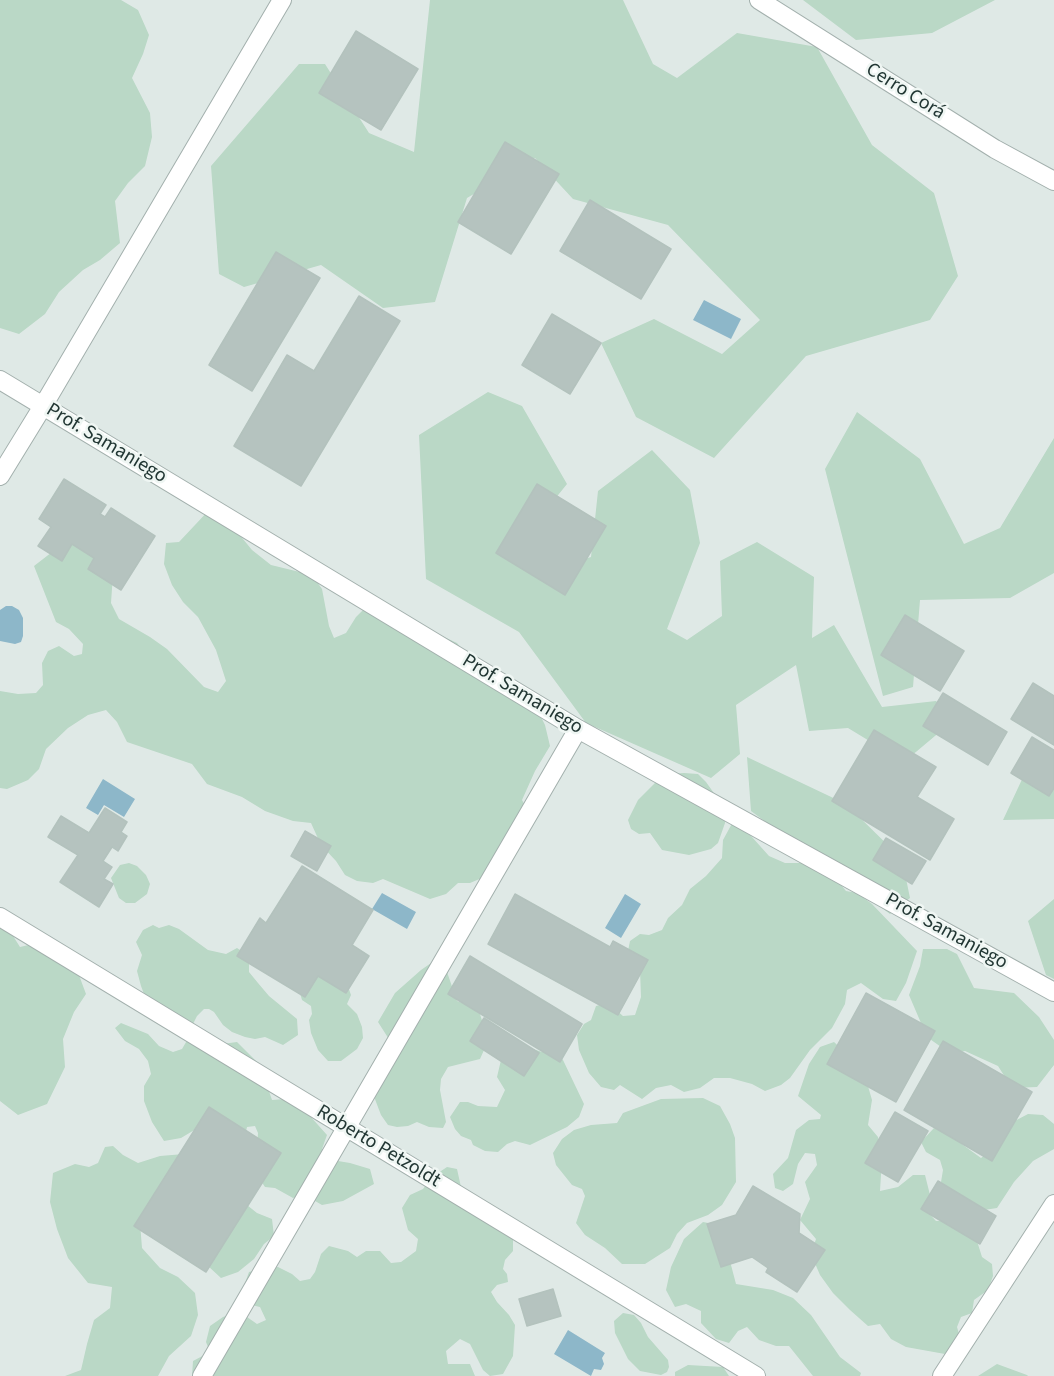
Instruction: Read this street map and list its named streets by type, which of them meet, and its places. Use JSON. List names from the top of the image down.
{
  "streets": {
    "street": ["Cerro Corá", "Prof. Samaniego", "Roberto Petzoldt"]
  }
}
